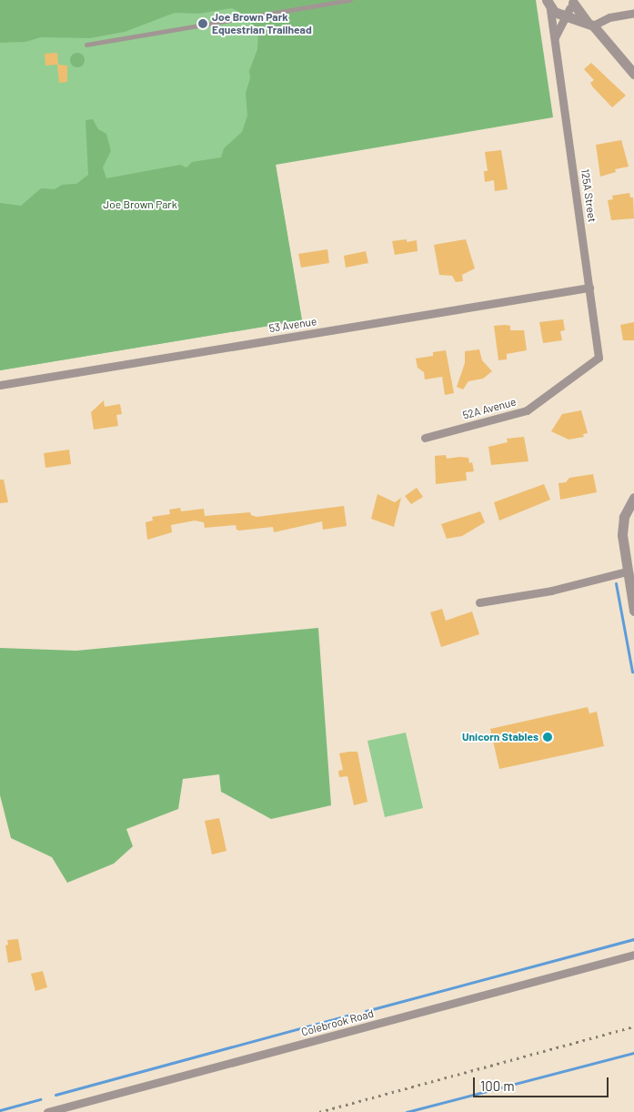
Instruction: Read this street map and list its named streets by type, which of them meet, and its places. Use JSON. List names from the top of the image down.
{
  "streets": {
    "street": [
      "125A Street",
      "53 Avenue",
      "52A Avenue",
      "Colebrook Road"
    ]
  },
  "crossings": [
    ["125A Street", "53 Avenue"],
    ["125A Street", "52A Avenue"]
  ],
  "parks": ["Joe Brown Park"],
  "places": ["Joe Brown Park Equestrian Trailhead", "Unicorn Stables"],
  "scale_bar": "100 m"
}
